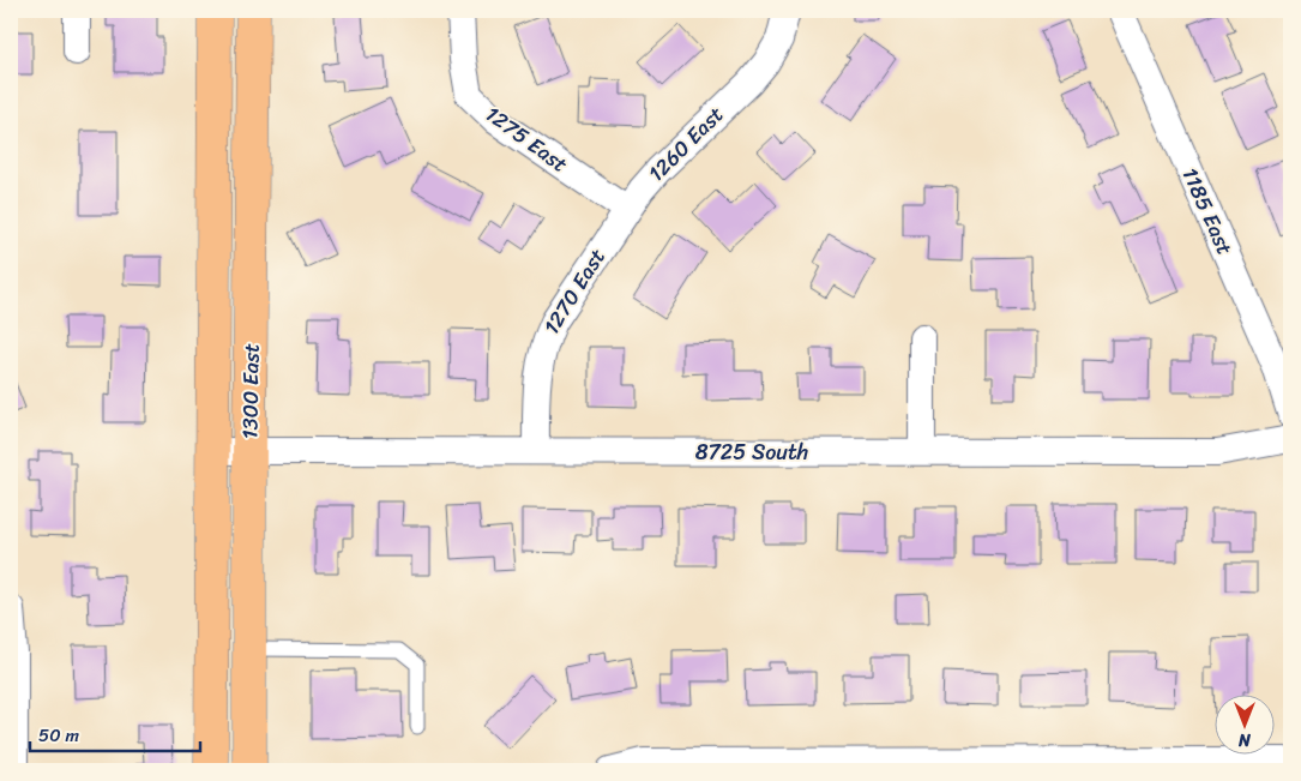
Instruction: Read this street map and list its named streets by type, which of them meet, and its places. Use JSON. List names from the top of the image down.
{
  "streets": {
    "main road": ["1300 East"],
    "street": [
      "1275 East",
      "1260 East",
      "1185 East",
      "1270 East",
      "8725 South"
    ]
  },
  "crossings": [
    ["1275 East", "1260 East"],
    ["1275 East", "1270 East"],
    ["1260 East", "1270 East"],
    ["1270 East", "8725 South"],
    ["1300 East", "8725 South"]
  ],
  "scale_bar": "50 m",
  "north": "bottom"
}
